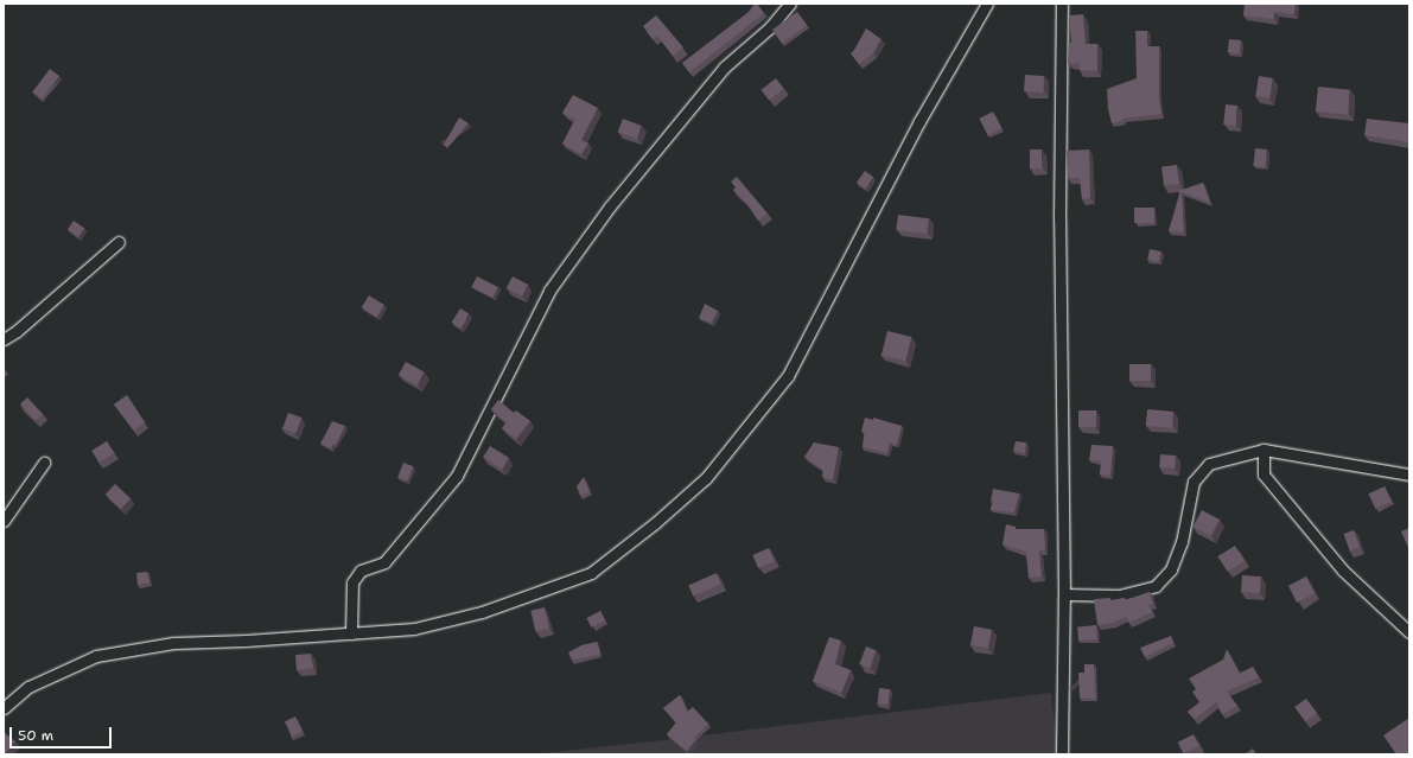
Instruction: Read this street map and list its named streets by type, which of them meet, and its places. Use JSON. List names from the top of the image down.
{
  "scale_bar": "50 m"
}
